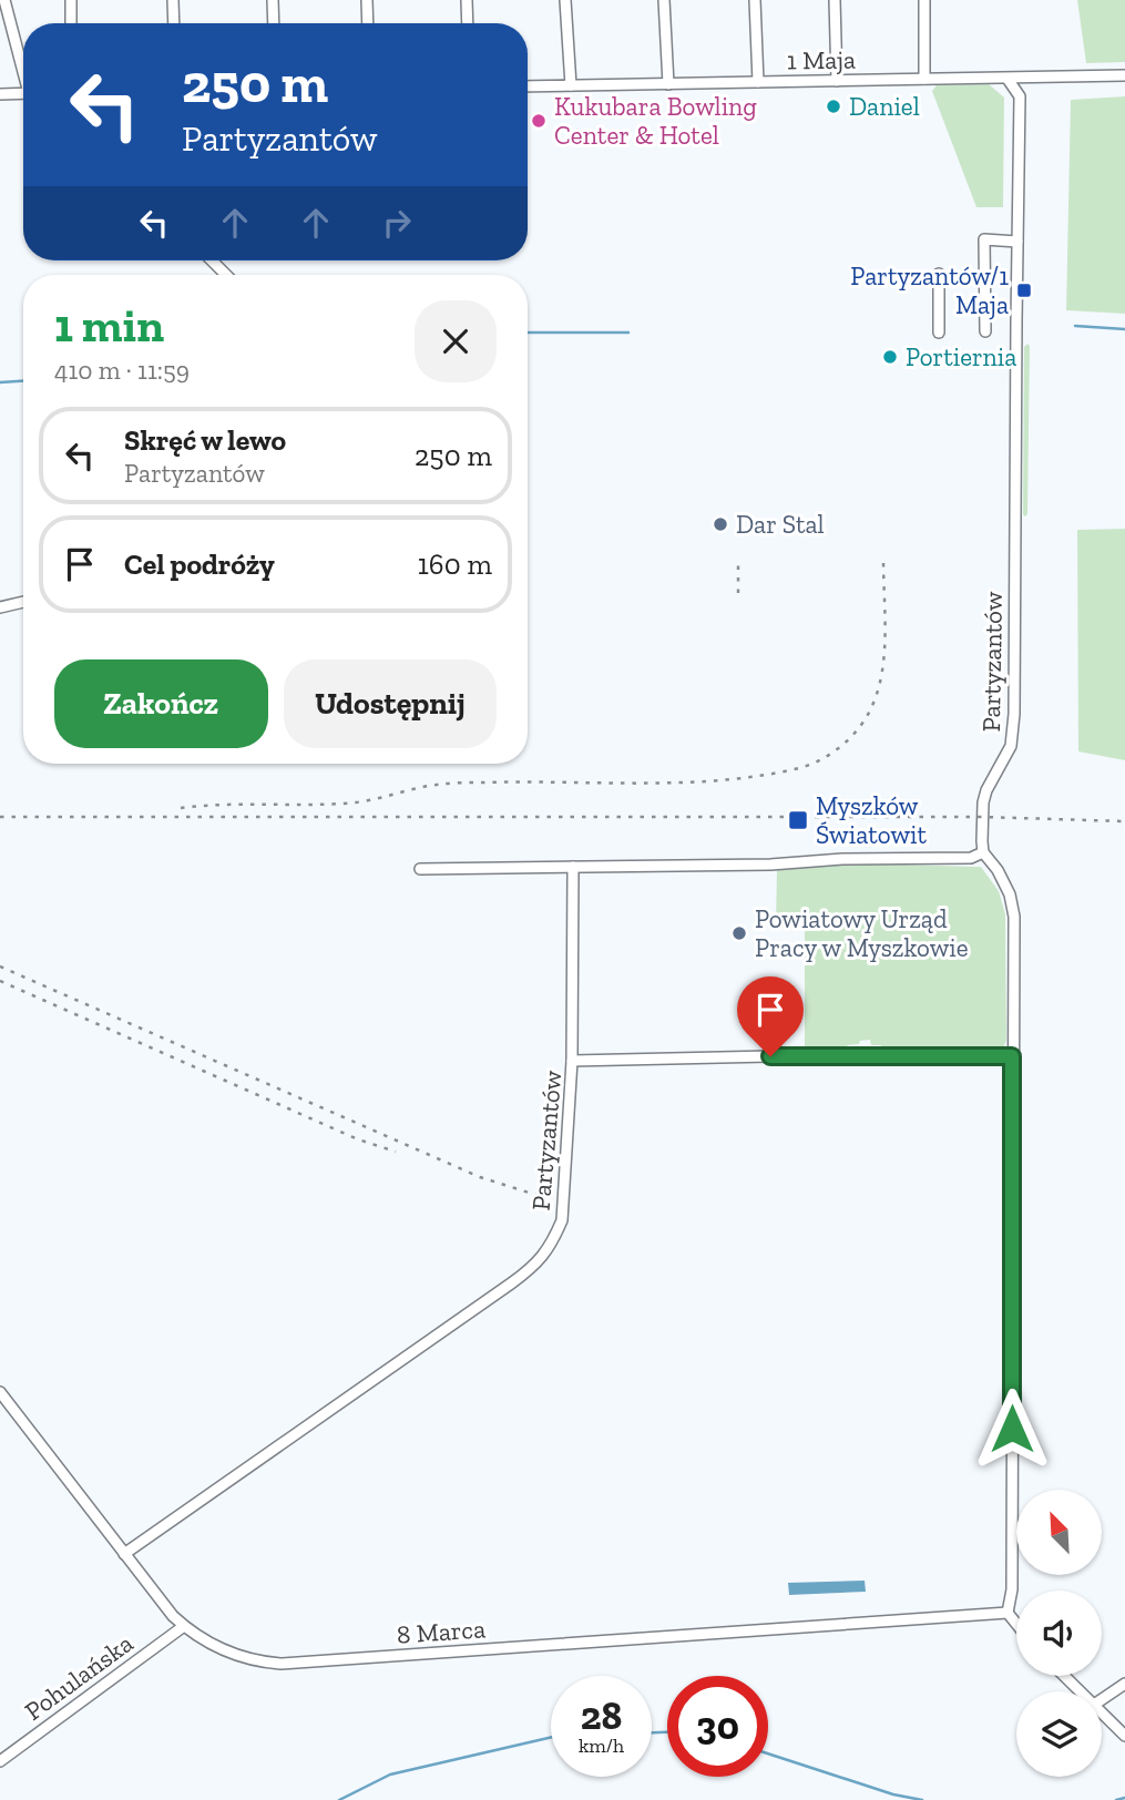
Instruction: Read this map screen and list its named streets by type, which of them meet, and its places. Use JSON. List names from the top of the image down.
{
  "streets": {
    "street": [
      "1 Maja",
      "Partyzantów",
      "8 Marca",
      "Pohulańska"
    ]
  },
  "crossings": [
    ["1 Maja", "Partyzantów"],
    ["Partyzantów", "8 Marca"],
    ["8 Marca", "Pohulańska"]
  ],
  "places": {
    "other": [
      "Daniel",
      "Kukubara Bowling Center & Hotel",
      "Portiernia",
      "Dar Stal",
      "Powiatowy Urząd Pracy w Myszkowie"
    ],
    "transit": ["Partyzantów/1 Maja", "Myszków Światowit"]
  },
  "north": "top left",
  "page": {
    "turn": ["250 m", "Partyzantów"],
    "heading": ["1 min", "410 m · 11:59"],
    "list": [
      {
        "name": "Skręć w lewo",
        "note": "Partyzantów",
        "value": "250 m"
      },
      {
        "name": "Cel podróży",
        "value": "160 m"
      }
    ],
    "buttons": ["Zakończ", "Udostępnij"],
    "speed": "28 km/h",
    "limit": "30"
  }
}
